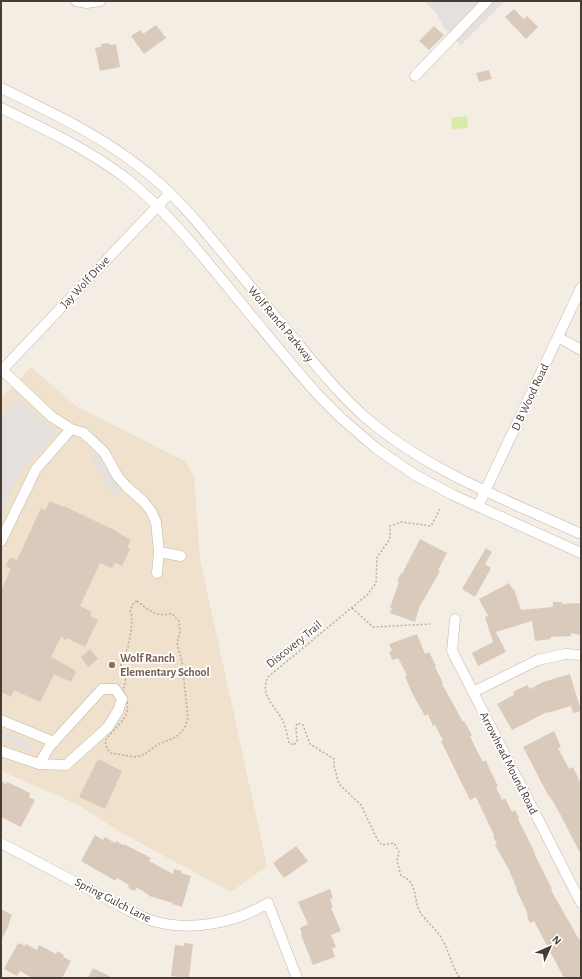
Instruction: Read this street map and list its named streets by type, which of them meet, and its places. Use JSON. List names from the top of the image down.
{
  "streets": {
    "street": [
      "Jay Wolf Drive",
      "Wolf Ranch Parkway",
      "D B Wood Road",
      "Arrowhead Mound Road",
      "Spring Gulch Lane"
    ],
    "path": ["Discovery Trail"]
  },
  "crossings": [
    ["Jay Wolf Drive", "Wolf Ranch Parkway"],
    ["Wolf Ranch Parkway", "D B Wood Road"]
  ],
  "places": ["Wolf Ranch Elementary School"],
  "north": "top right"
}
